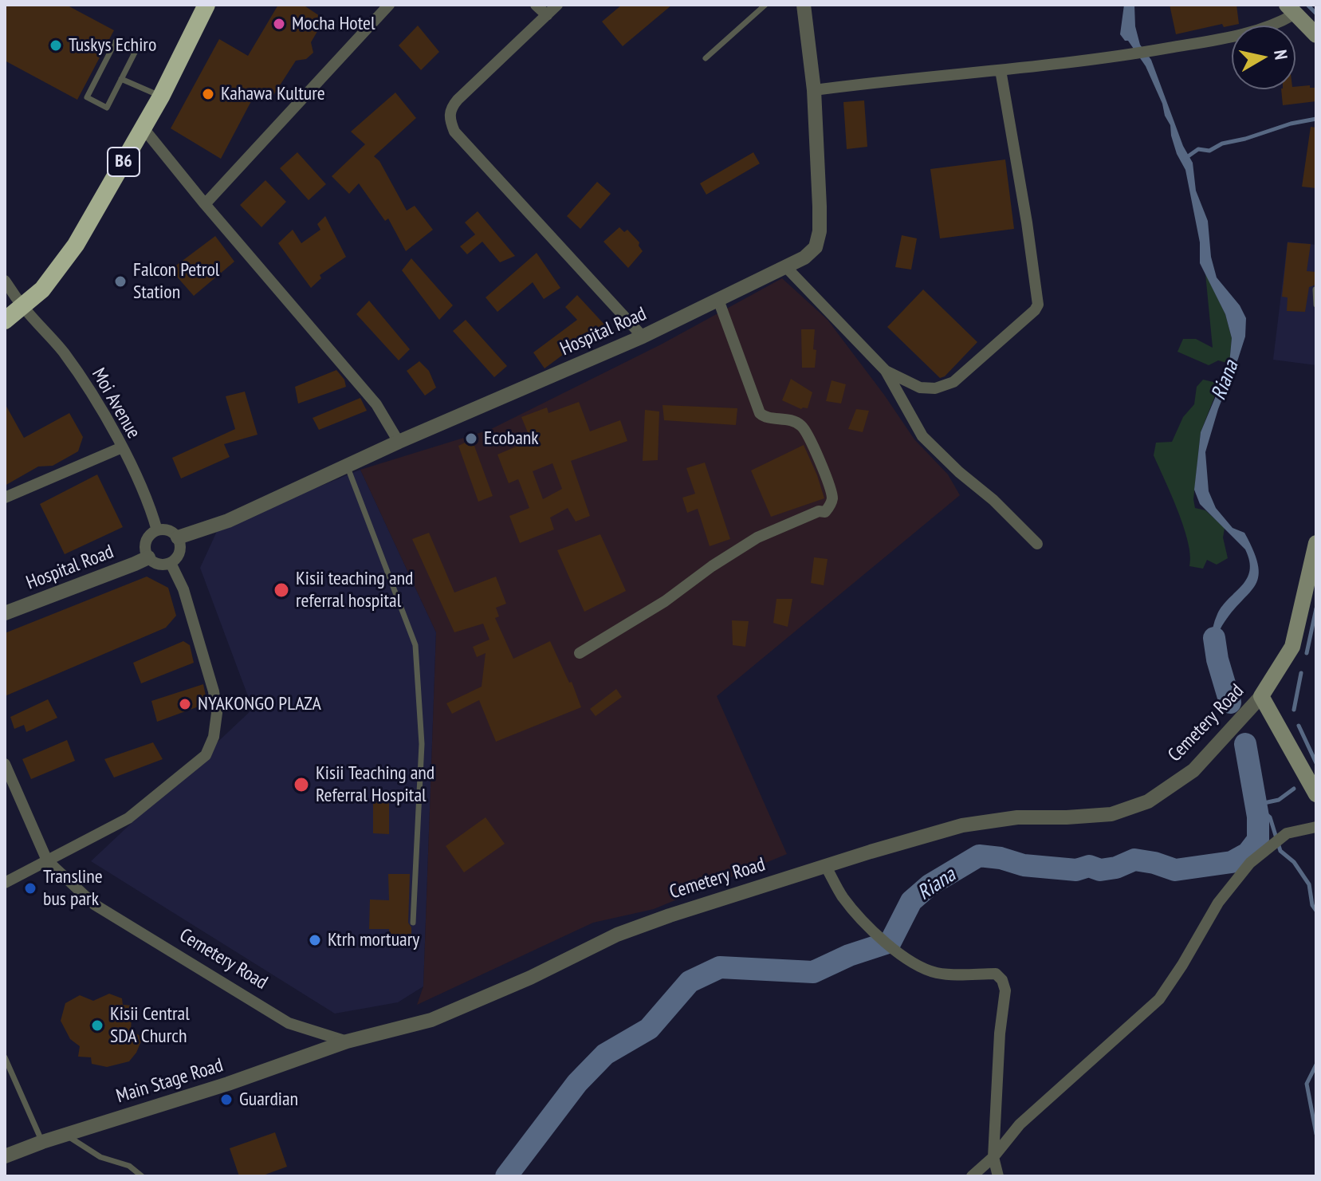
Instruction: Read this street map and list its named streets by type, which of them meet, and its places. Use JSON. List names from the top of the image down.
{
  "streets": {
    "highway": ["B6"],
    "main road": ["Cemetery Road"],
    "street": ["Hospital Road", "Moi Avenue", "Main Stage Road"]
  },
  "crossings": [
    ["B6", "Moi Avenue"],
    ["Hospital Road", "Moi Avenue"],
    ["Cemetery Road", "Main Stage Road"]
  ],
  "water": ["Riana"],
  "places": [
    "Mocha Hotel",
    "Tuskys Echiro",
    "Kahawa Kulture",
    "Falcon Petrol Station",
    "Ecobank",
    "Kisii teaching and referral hospital",
    "NYAKONGO PLAZA",
    "Kisii Teaching and Referral Hospital",
    "Transline bus park",
    "Ktrh mortuary",
    "Kisii Central SDA Church",
    "Guardian"
  ],
  "north": "right"
}
